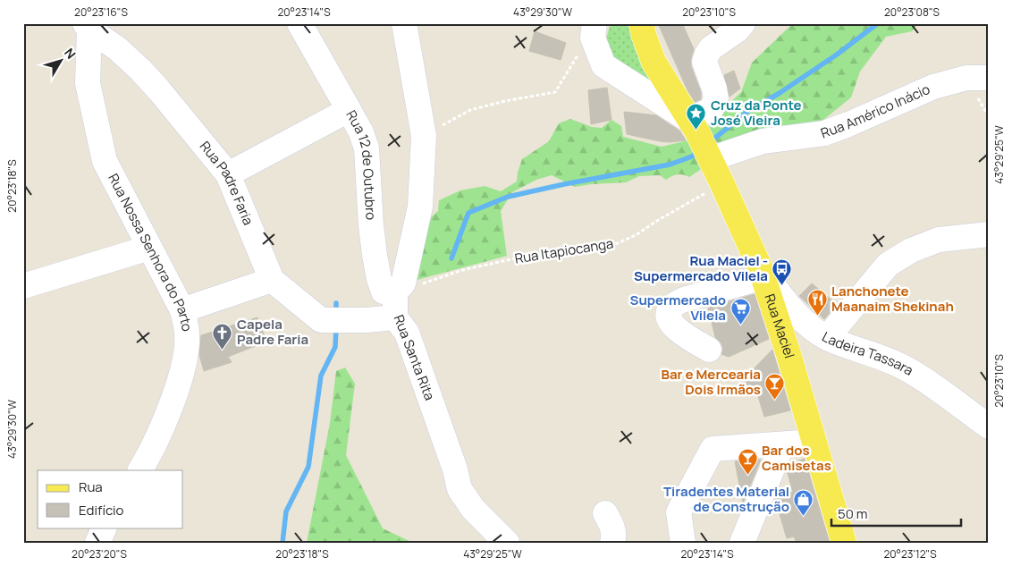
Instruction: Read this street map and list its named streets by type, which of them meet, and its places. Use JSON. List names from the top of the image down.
{
  "streets": {
    "main road": ["Rua Maciel"],
    "street": [
      "Rua Américo Inácio",
      "Rua 12 de Outubro",
      "Rua Padre Faria",
      "Rua Nossa Senhora do Parto",
      "Ladeira Tassara",
      "Rua Santa Rita"
    ],
    "path": ["Rua Itapiocanga"]
  },
  "crossings": [
    ["Rua Américo Inácio", "Rua Maciel"],
    ["Rua 12 de Outubro", "Rua Padre Faria"],
    ["Rua 12 de Outubro", "Rua Itapiocanga"],
    ["Rua 12 de Outubro", "Rua Santa Rita"],
    ["Rua Padre Faria", "Rua Nossa Senhora do Parto"],
    ["Rua Padre Faria", "Rua Santa Rita"],
    ["Rua Itapiocanga", "Rua Maciel"],
    ["Rua Itapiocanga", "Rua Santa Rita"],
    ["Rua Maciel", "Ladeira Tassara"]
  ],
  "places": {
    "place": ["Cruz da Ponte José Vieira"],
    "bus stop": ["Rua Maciel - Supermercado Vilela"],
    "restaurant": ["Lanchonete Maanaim Shekinah"],
    "supermarket": ["Supermercado Vilela"],
    "church": ["Capela Padre Faria"],
    "bar": ["Bar e Mercearia Dois Irmãos", "Bar dos Camisetas"],
    "shop": ["Tiradentes Material de Construção"]
  },
  "legend": ["Rua", "Edifício"],
  "scale_bar": "50 m",
  "north": "top right",
  "coordinates": [
    "20°23'16\"S",
    "20°23'14\"S",
    "43°29'30\"W",
    "20°23'10\"S",
    "20°23'08\"S",
    "43°29'25\"W",
    "20°23'18\"S",
    "20°23'20\"S",
    "20°23'12\"S"
  ]
}
